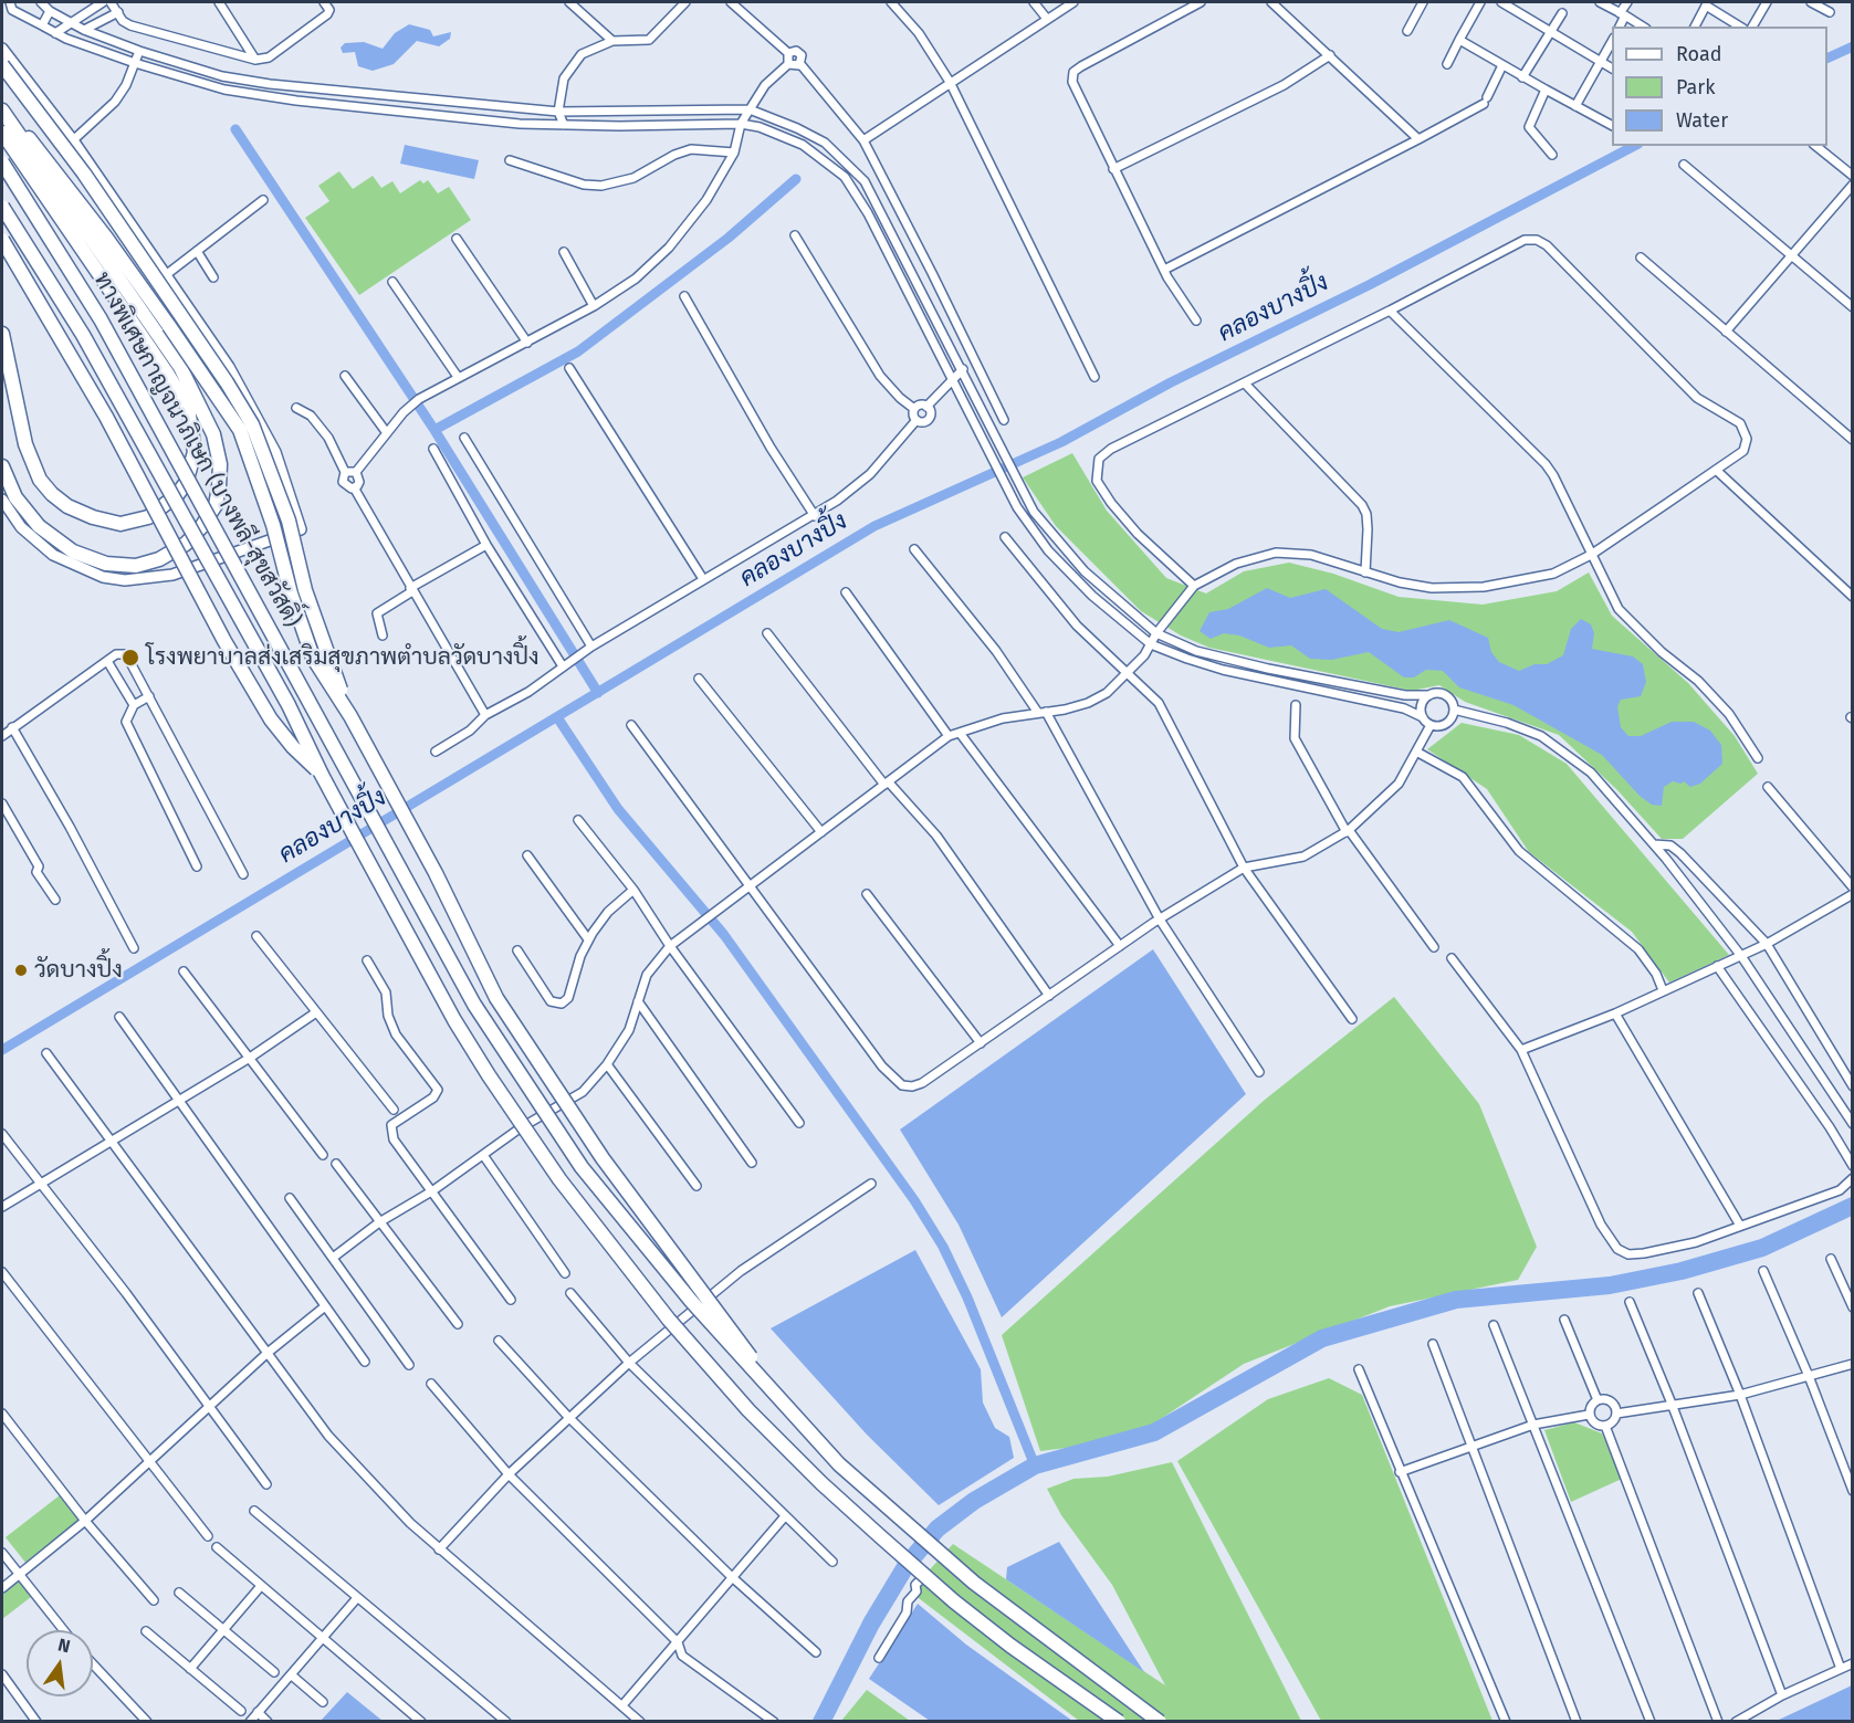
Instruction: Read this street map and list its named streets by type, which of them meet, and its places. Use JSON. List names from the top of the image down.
{
  "streets": {
    "highway": ["ทางพิเศษกาญจนาภิเษก (บางพลี-สุขสวัสดิ์)"]
  },
  "water": ["คลองบางปิ้ง"],
  "places": ["โรงพยาบาลส่งเสริมสุขภาพตำบลวัดบางปิ้ง", "วัดบางปิ้ง"],
  "legend": ["Road", "Park", "Water"],
  "north": "top"
}
